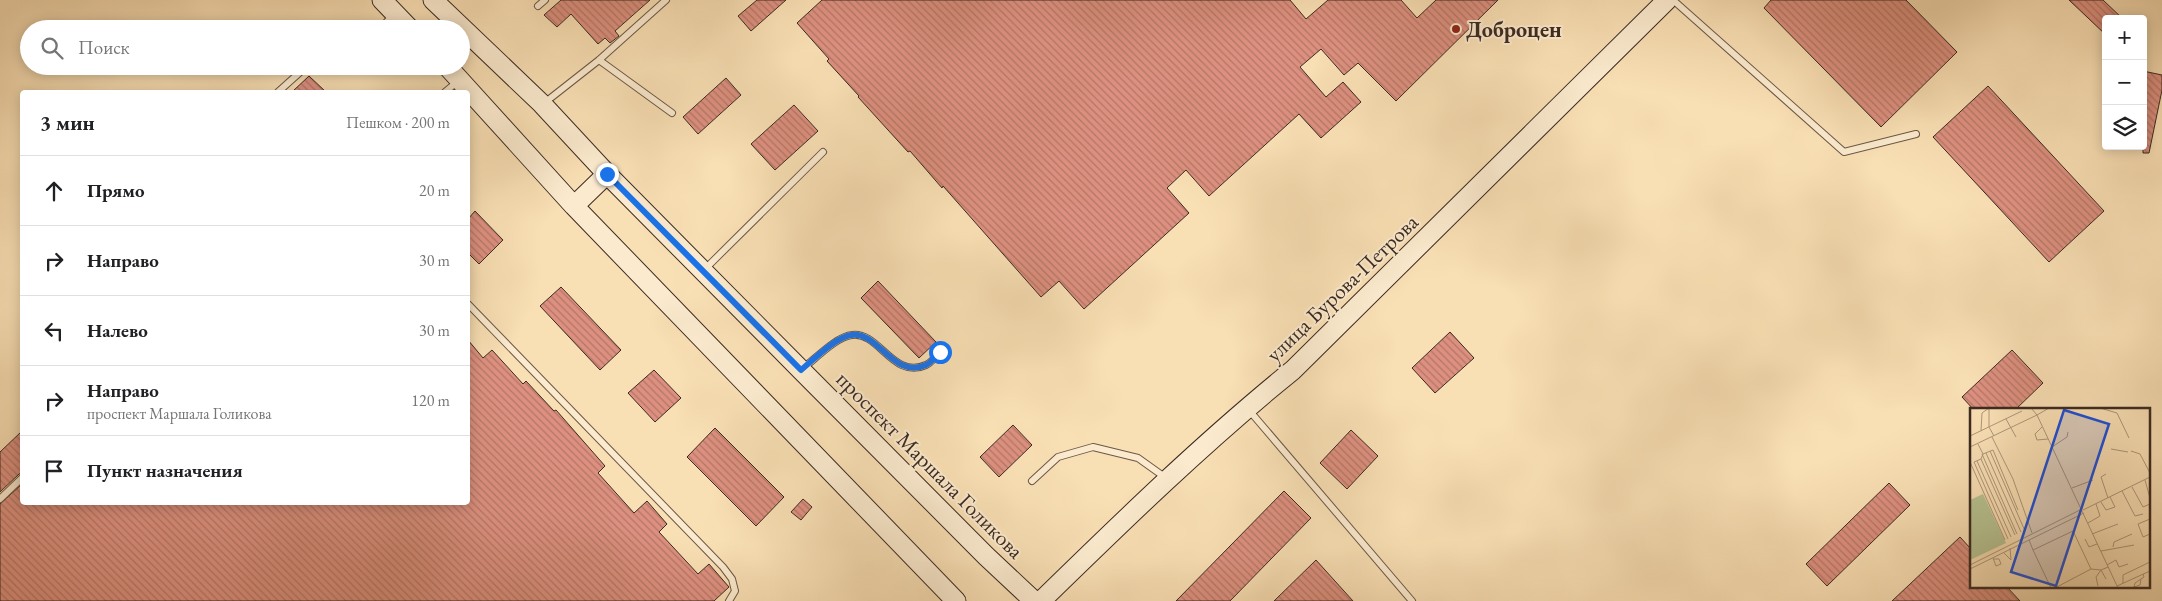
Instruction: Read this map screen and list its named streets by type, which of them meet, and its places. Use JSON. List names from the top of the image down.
{
  "streets": {
    "main road": ["улица Бурова-Петрова", "проспект Маршала Голикова"]
  },
  "places": ["Доброцен"],
  "page": {
    "map_buttons": ["+", "−"],
    "search": "Поиск",
    "heading": ["3 мин", "Пешком · 200 m"],
    "list": [
      ["Прямо", "20 m"],
      ["Направо", "30 m"],
      ["Налево", "30 m"],
      ["Направо", "проспект Маршала Голикова", "120 m"],
      "Пункт назначения"
    ]
  }
}
